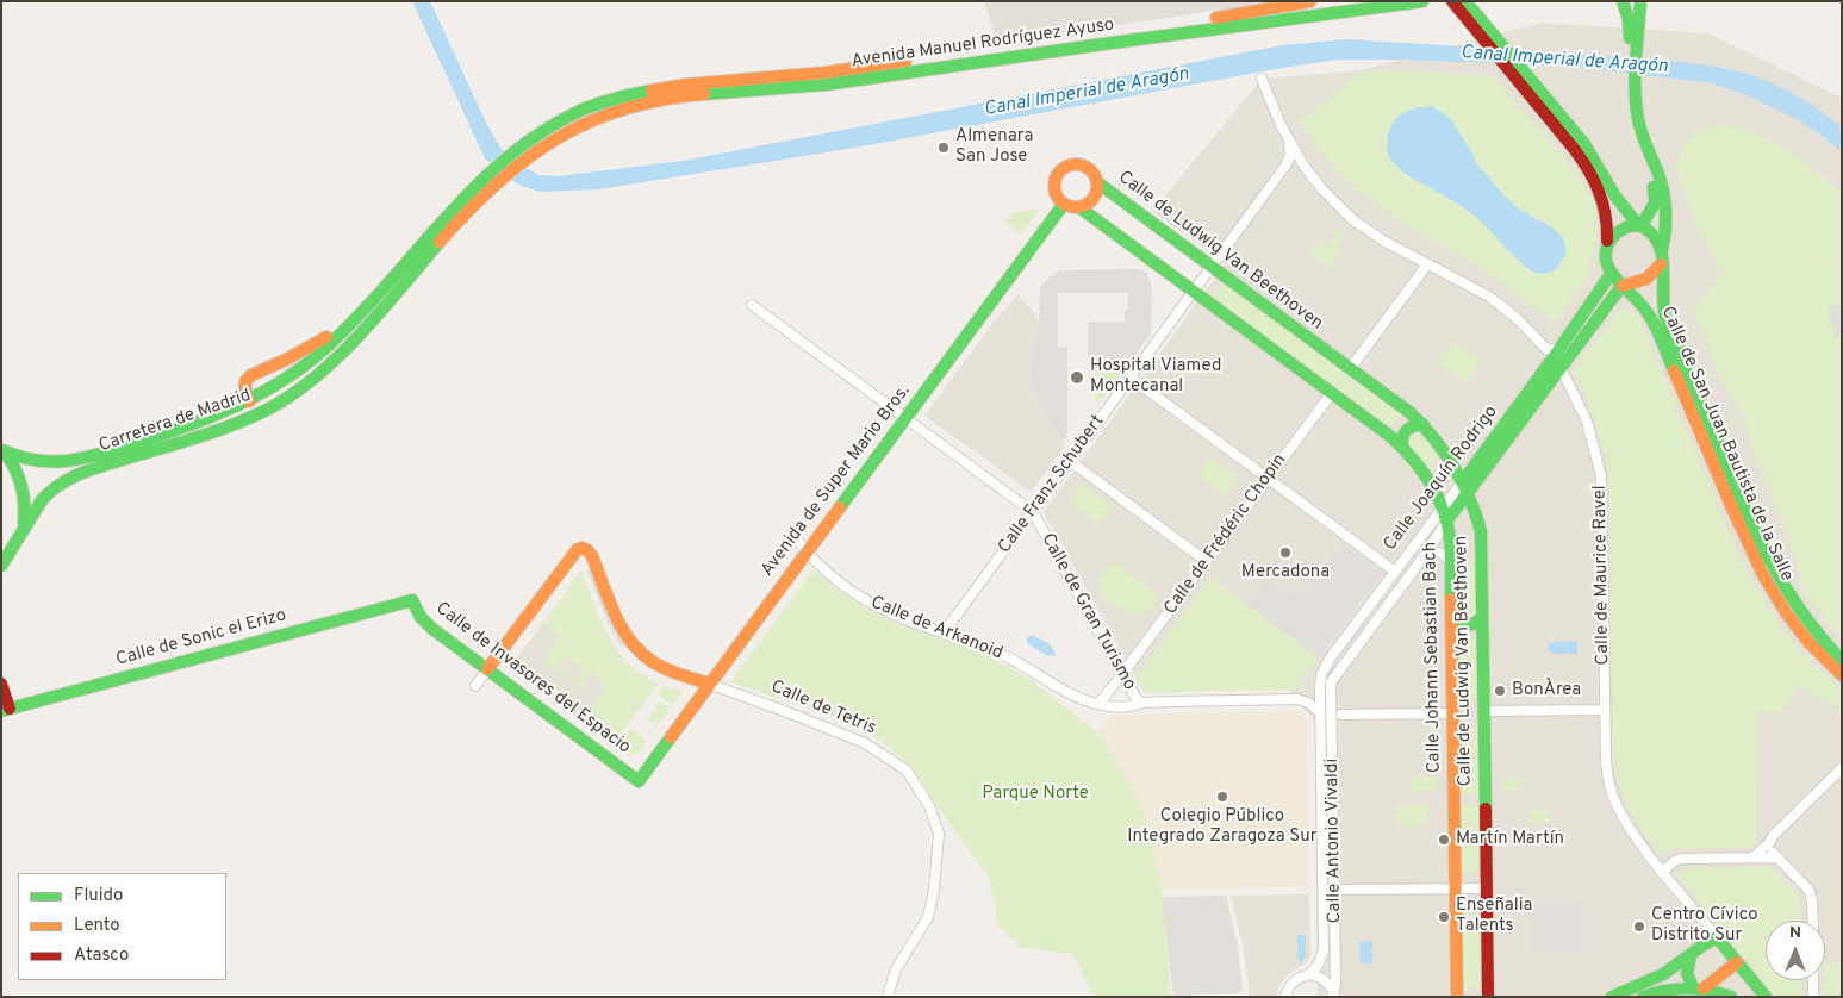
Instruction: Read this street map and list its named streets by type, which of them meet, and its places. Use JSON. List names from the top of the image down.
{
  "streets": {
    "main road": [
      "Avenida Manuel Rodríguez Ayuso",
      "Calle de Ludwig Van Beethoven",
      "Carretera de Madrid",
      "Calle de San Juan Bautista de la Salle",
      "Calle Joaquín Rodrigo",
      "Avenida de Super Mario Bros.",
      "Calle de Sonic el Erizo",
      "Calle Johann Sebastian Bach",
      "Calle de Invasores del Espacio",
      "Calle de Tetris"
    ],
    "street": [
      "Calle Franz Schubert",
      "Calle de Frédéric Chopin",
      "Calle de Maurice Ravel",
      "Calle de Gran Turismo",
      "Calle de Arkanoid",
      "Calle Antonio Vivaldi"
    ]
  },
  "crossings": [
    ["Avenida Manuel Rodríguez Ayuso", "Carretera de Madrid"],
    ["Calle de Ludwig Van Beethoven", "Calle Joaquín Rodrigo"],
    ["Calle de Ludwig Van Beethoven", "Avenida de Super Mario Bros."],
    ["Calle de Ludwig Van Beethoven", "Calle Franz Schubert"],
    ["Calle de Ludwig Van Beethoven", "Calle Johann Sebastian Bach"],
    ["Calle de San Juan Bautista de la Salle", "Calle Joaquín Rodrigo"],
    ["Calle Joaquín Rodrigo", "Calle de Maurice Ravel"],
    ["Calle Joaquín Rodrigo", "Calle Johann Sebastian Bach"],
    ["Calle Joaquín Rodrigo", "Calle Antonio Vivaldi"],
    ["Avenida de Super Mario Bros.", "Calle de Gran Turismo"],
    ["Avenida de Super Mario Bros.", "Calle de Arkanoid"],
    ["Avenida de Super Mario Bros.", "Calle Johann Sebastian Bach"],
    ["Avenida de Super Mario Bros.", "Calle de Invasores del Espacio"],
    ["Avenida de Super Mario Bros.", "Calle de Tetris"],
    ["Calle Franz Schubert", "Calle de Gran Turismo"],
    ["Calle Franz Schubert", "Calle de Arkanoid"],
    ["Calle Franz Schubert", "Calle Johann Sebastian Bach"],
    ["Calle de Frédéric Chopin", "Calle de Gran Turismo"],
    ["Calle de Frédéric Chopin", "Calle Johann Sebastian Bach"],
    ["Calle de Gran Turismo", "Calle de Arkanoid"],
    ["Calle de Sonic el Erizo", "Calle de Invasores del Espacio"],
    ["Calle de Invasores del Espacio", "Calle de Tetris"]
  ],
  "water": ["Canal Imperial de Aragón"],
  "parks": ["Parque Norte"],
  "places": [
    "Almenara San Jose",
    "Hospital Viamed Montecanal",
    "Mercadona",
    "BonÀrea",
    "Colegio Público Integrado Zaragoza Sur",
    "Martín Martín",
    "Enseñalia Talents",
    "Centro Cívico Distrito Sur"
  ],
  "legend": ["Fluido", "Lento", "Atasco"],
  "north": "top"
}
